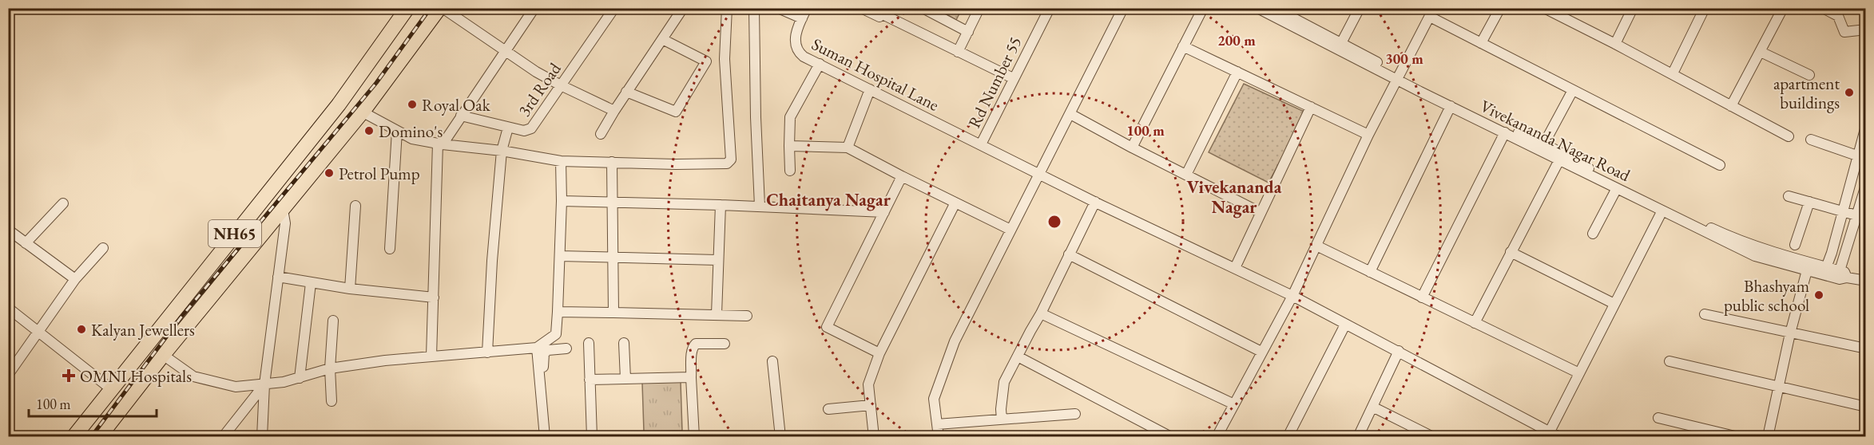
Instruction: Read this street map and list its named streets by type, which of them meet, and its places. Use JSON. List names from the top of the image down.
{
  "streets": {
    "highway": ["NH65"],
    "street": [
      "Suman Hospital Lane",
      "Rd Number 55",
      "3rd Road",
      "Vivekananda Nagar Road"
    ]
  },
  "crossings": [
    ["Suman Hospital Lane", "Rd Number 55"]
  ],
  "districts": ["Vivekananda Nagar", "Chaitanya Nagar"],
  "places": {
    "other": [
      "apartment buildings",
      "Royal Oak",
      "Domino's",
      "Petrol Pump",
      "Bhashyam public school",
      "Kalyan Jewellers"
    ],
    "health": ["OMNI Hospitals"]
  },
  "scale_bar": "100 m",
  "rings": ["200 m", "300 m", "100 m"]
}
